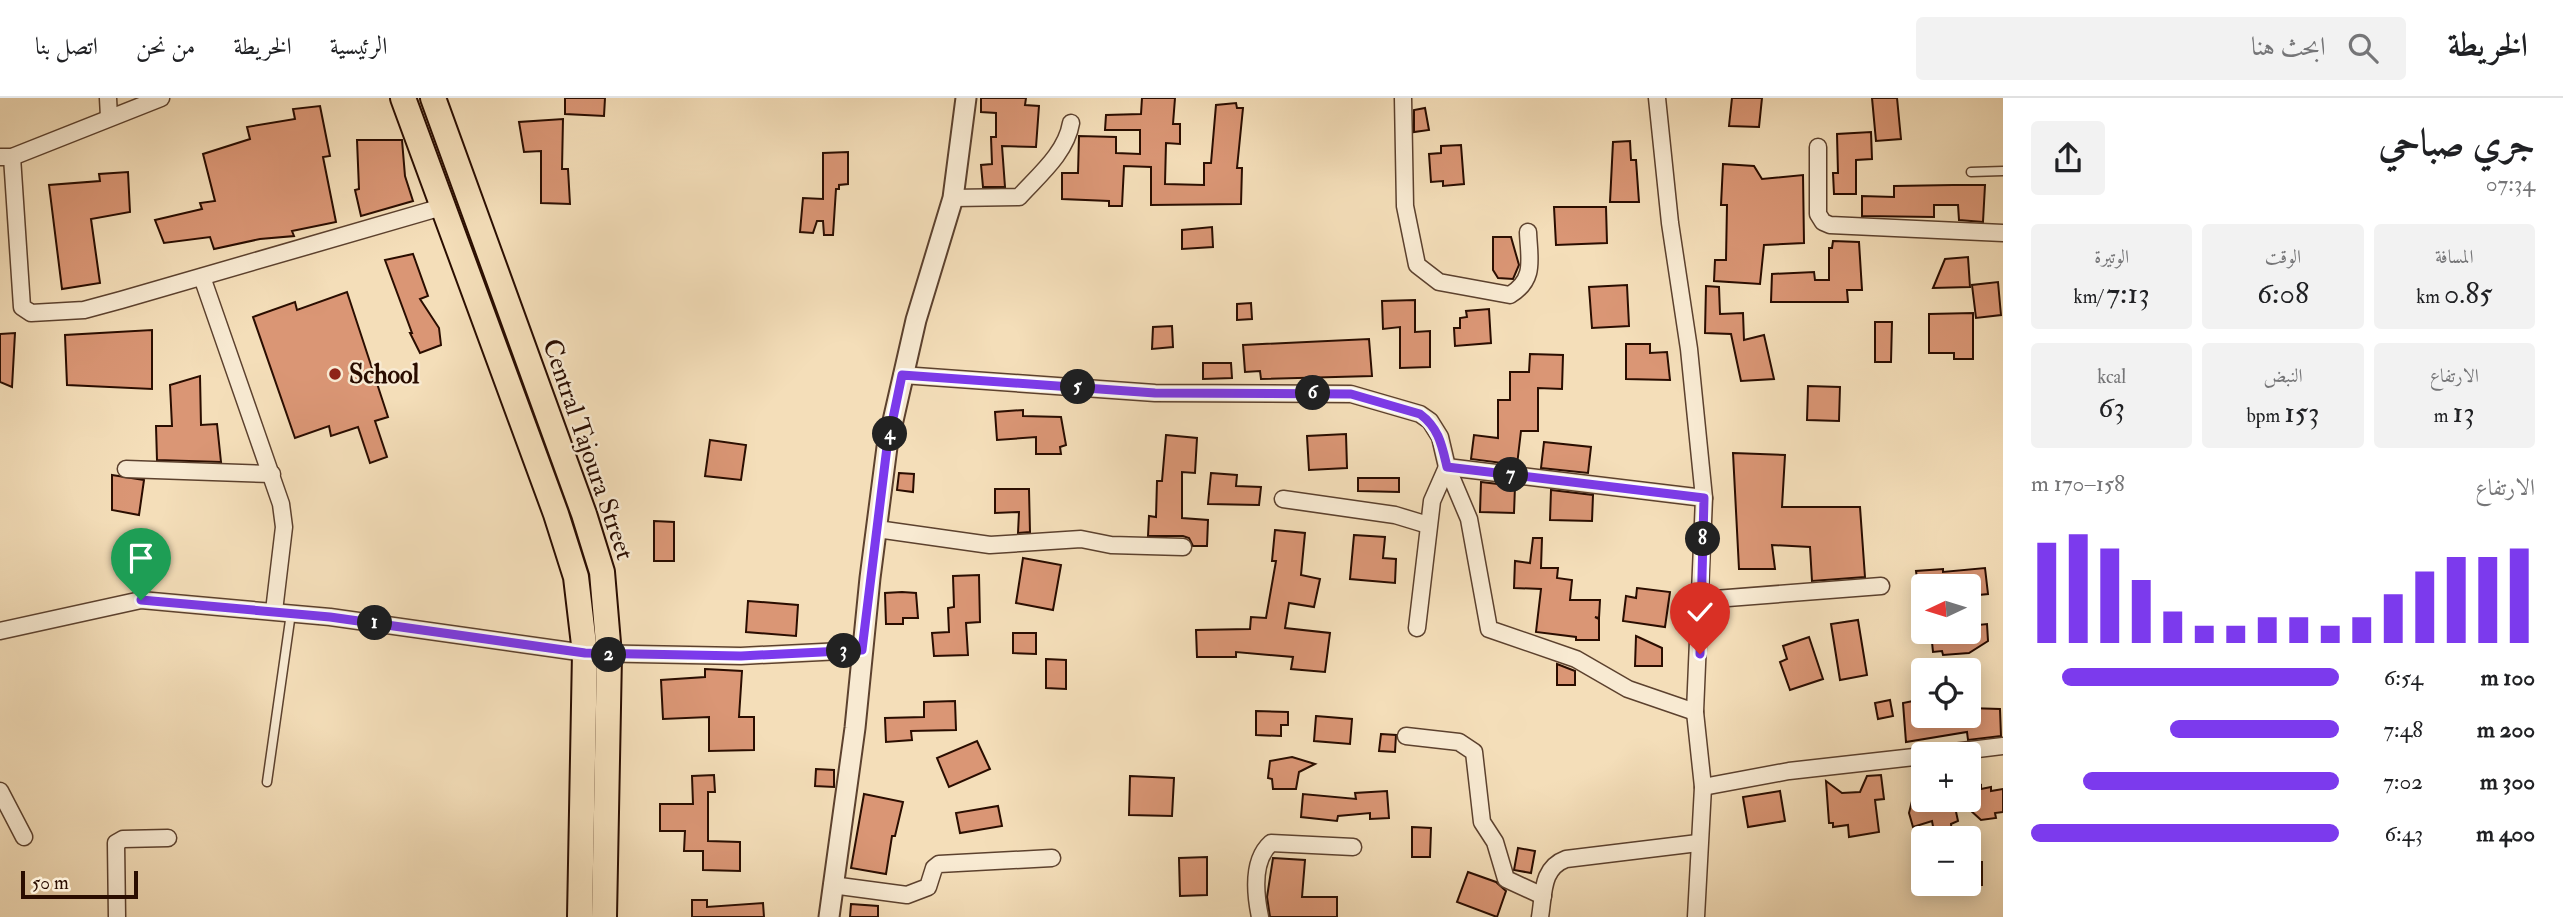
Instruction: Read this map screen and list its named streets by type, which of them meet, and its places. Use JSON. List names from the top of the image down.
{
  "streets": {
    "main road": ["Central Tajoura Street"]
  },
  "places": ["School"],
  "scale_bar": "50 m",
  "north": "left",
  "page": {
    "header": "الخريطة",
    "search": "ابحث هنا",
    "nav": [
      "الرئيسية",
      "الخريطة",
      "من نحن",
      "اتصل بنا"
    ],
    "heading": ["جري صباحي", "07:34"],
    "stats": [
      ["المسافة", "0.85 km"],
      ["الوقت", "6:08"],
      ["الوتيرة", "7:13 /km"],
      ["الارتفاع", "13 m"],
      ["النبض", "153 bpm"],
      ["kcal", "63"]
    ],
    "pins": [
      "5",
      "6",
      "4",
      "7",
      "8",
      "1",
      "3",
      "2"
    ],
    "chart": ["الارتفاع", "158–170 m"],
    "map_buttons": ["+", "−"],
    "list": [
      {
        "name": "100 m",
        "note": "6:54"
      },
      {
        "name": "200 m",
        "note": "7:48"
      },
      {
        "name": "300 m",
        "note": "7:02"
      },
      {
        "name": "400 m",
        "note": "6:43"
      }
    ],
    "scale": "50 m"
  }
}
